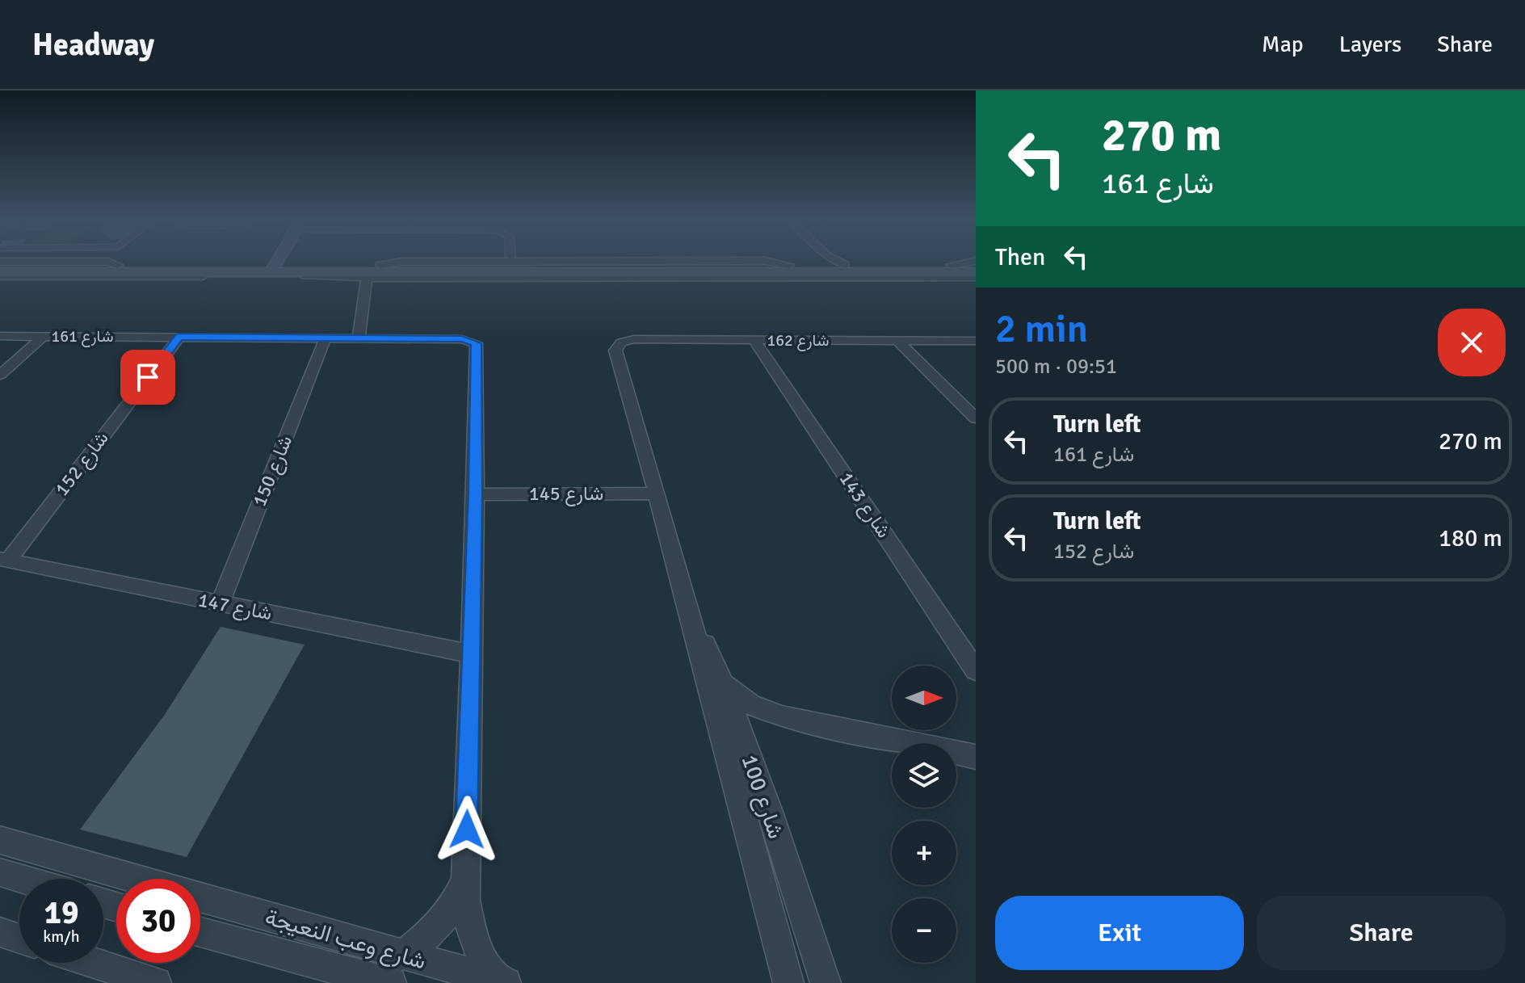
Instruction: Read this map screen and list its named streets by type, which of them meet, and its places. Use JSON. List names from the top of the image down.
{
  "streets": {
    "street": [
      "شارع 161",
      "شارع 162",
      "شارع 152",
      "شارع 150",
      "شارع 145",
      "شارع 143",
      "شارع 147",
      "شارع 100",
      "شارع وعب النعيجة"
    ]
  },
  "crossings": [
    ["شارع 161", "شارع 152"],
    ["شارع 161", "شارع 150"],
    ["شارع 161", "شارع 145"],
    ["شارع 162", "شارع 143"],
    ["شارع 162", "شارع 100"],
    ["شارع 152", "شارع 147"],
    ["شارع 150", "شارع 147"],
    ["شارع 145", "شارع 100"]
  ],
  "north": "right",
  "page": {
    "header": "Headway",
    "nav": ["Map", "Layers", "Share"],
    "turn": ["270 m", "شارع 161"],
    "then": "Then",
    "heading": ["2 min", "500 m · 09:51"],
    "list": [
      {
        "name": "Turn left",
        "note": "شارع 161",
        "value": "270 m"
      },
      {
        "name": "Turn left",
        "note": "شارع 152",
        "value": "180 m"
      }
    ],
    "map_buttons": ["+", "−"],
    "speed": "19 km/h",
    "limit": "30",
    "buttons": ["Exit", "Share"]
  }
}
